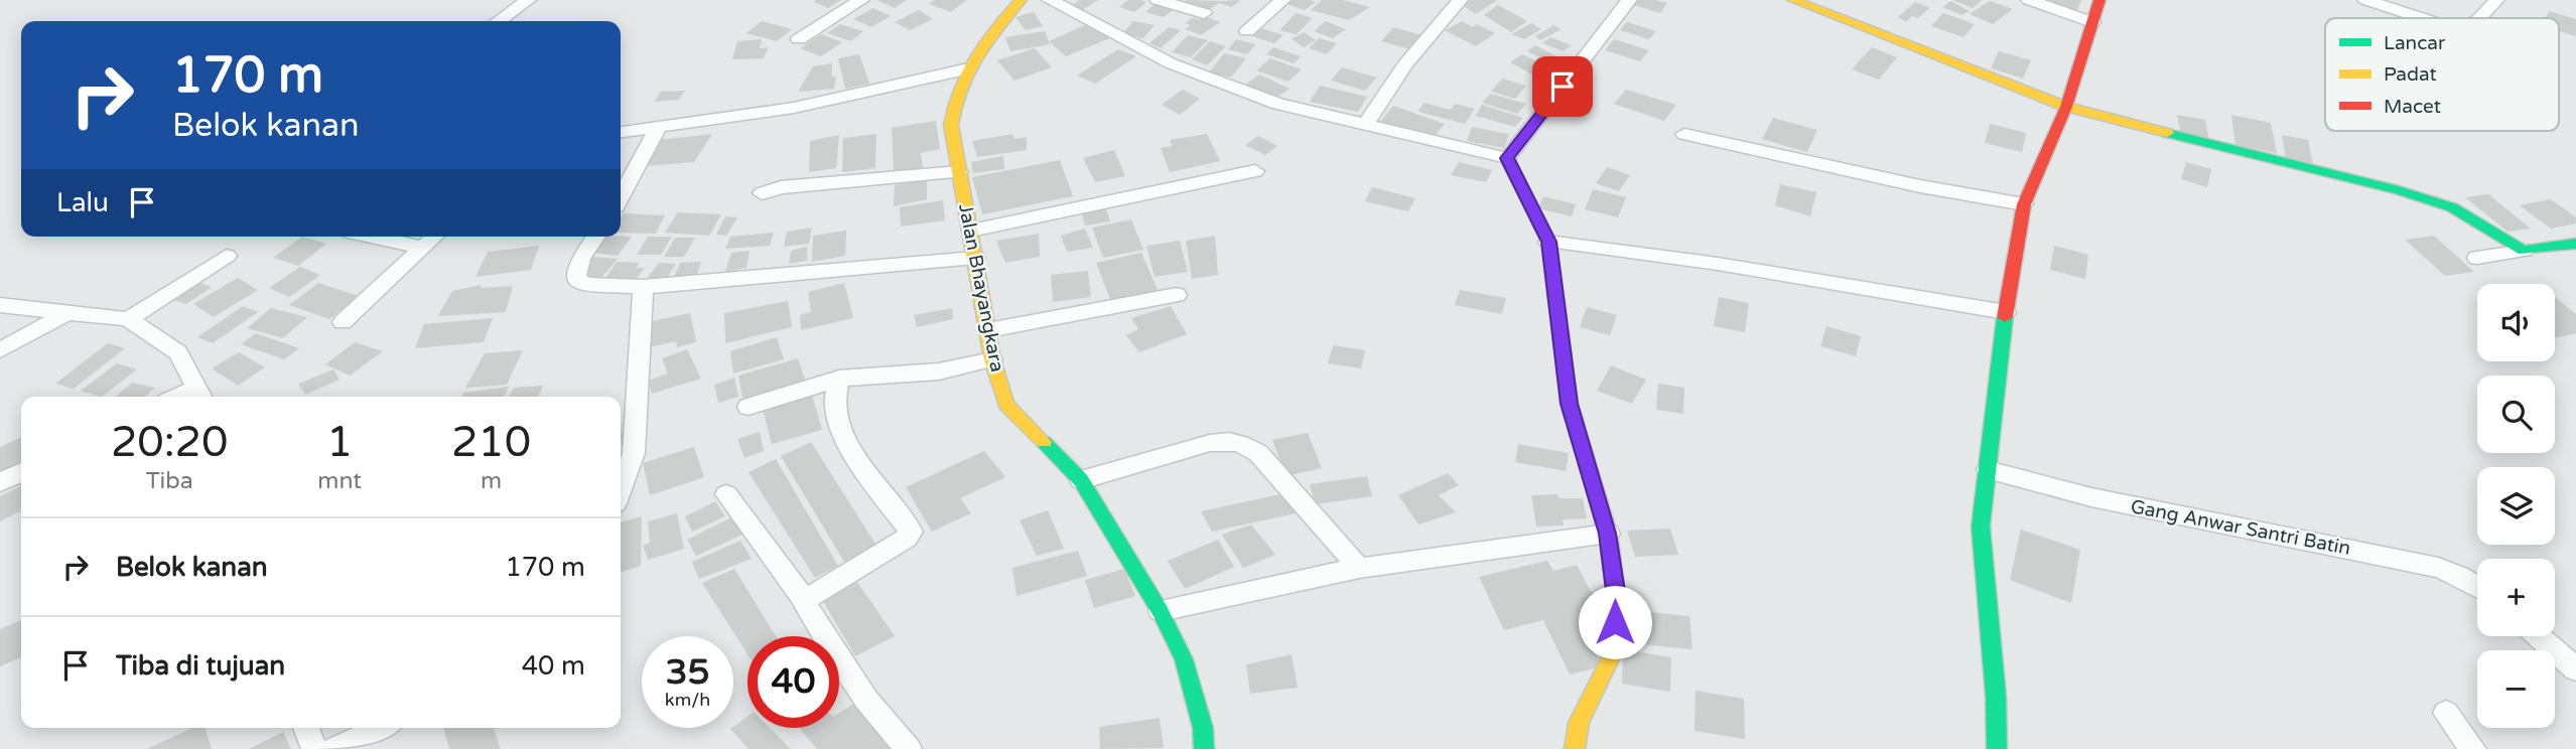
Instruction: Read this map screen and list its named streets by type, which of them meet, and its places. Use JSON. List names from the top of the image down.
{
  "streets": {
    "street": ["Jalan Bhayangkara", "Gang Anwar Santri Batin"]
  },
  "legend": ["Lancar", "Padat", "Macet"],
  "page": {
    "turn": ["170 m", "Belok kanan"],
    "then": "Lalu",
    "map_buttons": ["+", "−"],
    "eta": [
      "20:20",
      "Tiba",
      "1",
      "mnt",
      "210",
      "m"
    ],
    "list": [
      {
        "name": "Belok kanan",
        "value": "170 m"
      },
      {
        "name": "Tiba di tujuan",
        "value": "40 m"
      }
    ],
    "speed": "35 km/h",
    "limit": "40"
  }
}
